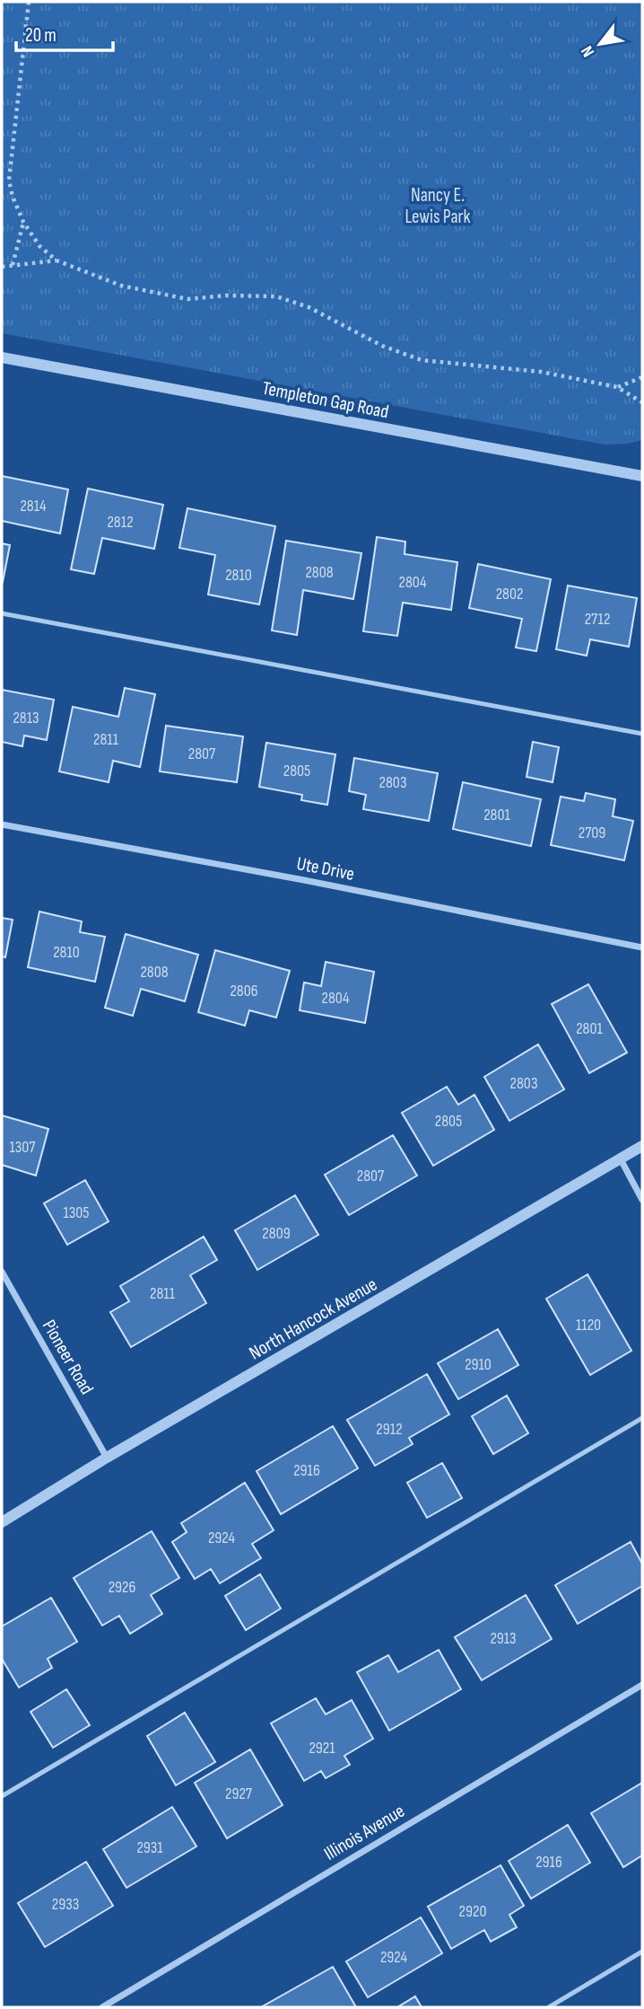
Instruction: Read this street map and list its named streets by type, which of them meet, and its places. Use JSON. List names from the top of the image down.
{
  "streets": {
    "street": [
      "Templeton Gap Road",
      "Ute Drive",
      "North Hancock Avenue",
      "Pioneer Road",
      "Illinois Avenue"
    ]
  },
  "crossings": [
    ["North Hancock Avenue", "Pioneer Road"]
  ],
  "parks": ["Nancy E. Lewis Park"],
  "house_numbers": [
    "2814",
    "2812",
    "2808",
    "2810",
    "2804",
    "2802",
    "2712",
    "2813",
    "2811",
    "2807",
    "2805",
    "2803",
    "2801",
    "2709",
    "2810",
    "2808",
    "2806",
    "2804",
    "2801",
    "2803",
    "2805",
    "1307",
    "2807",
    "1305",
    "2809",
    "2811",
    "1120",
    "2910",
    "2912",
    "2916",
    "2924",
    "2926",
    "2913",
    "2921",
    "2927",
    "2931",
    "2916",
    "2933",
    "2920",
    "2924"
  ],
  "scale_bar": "20 m",
  "north": "bottom left"
}
